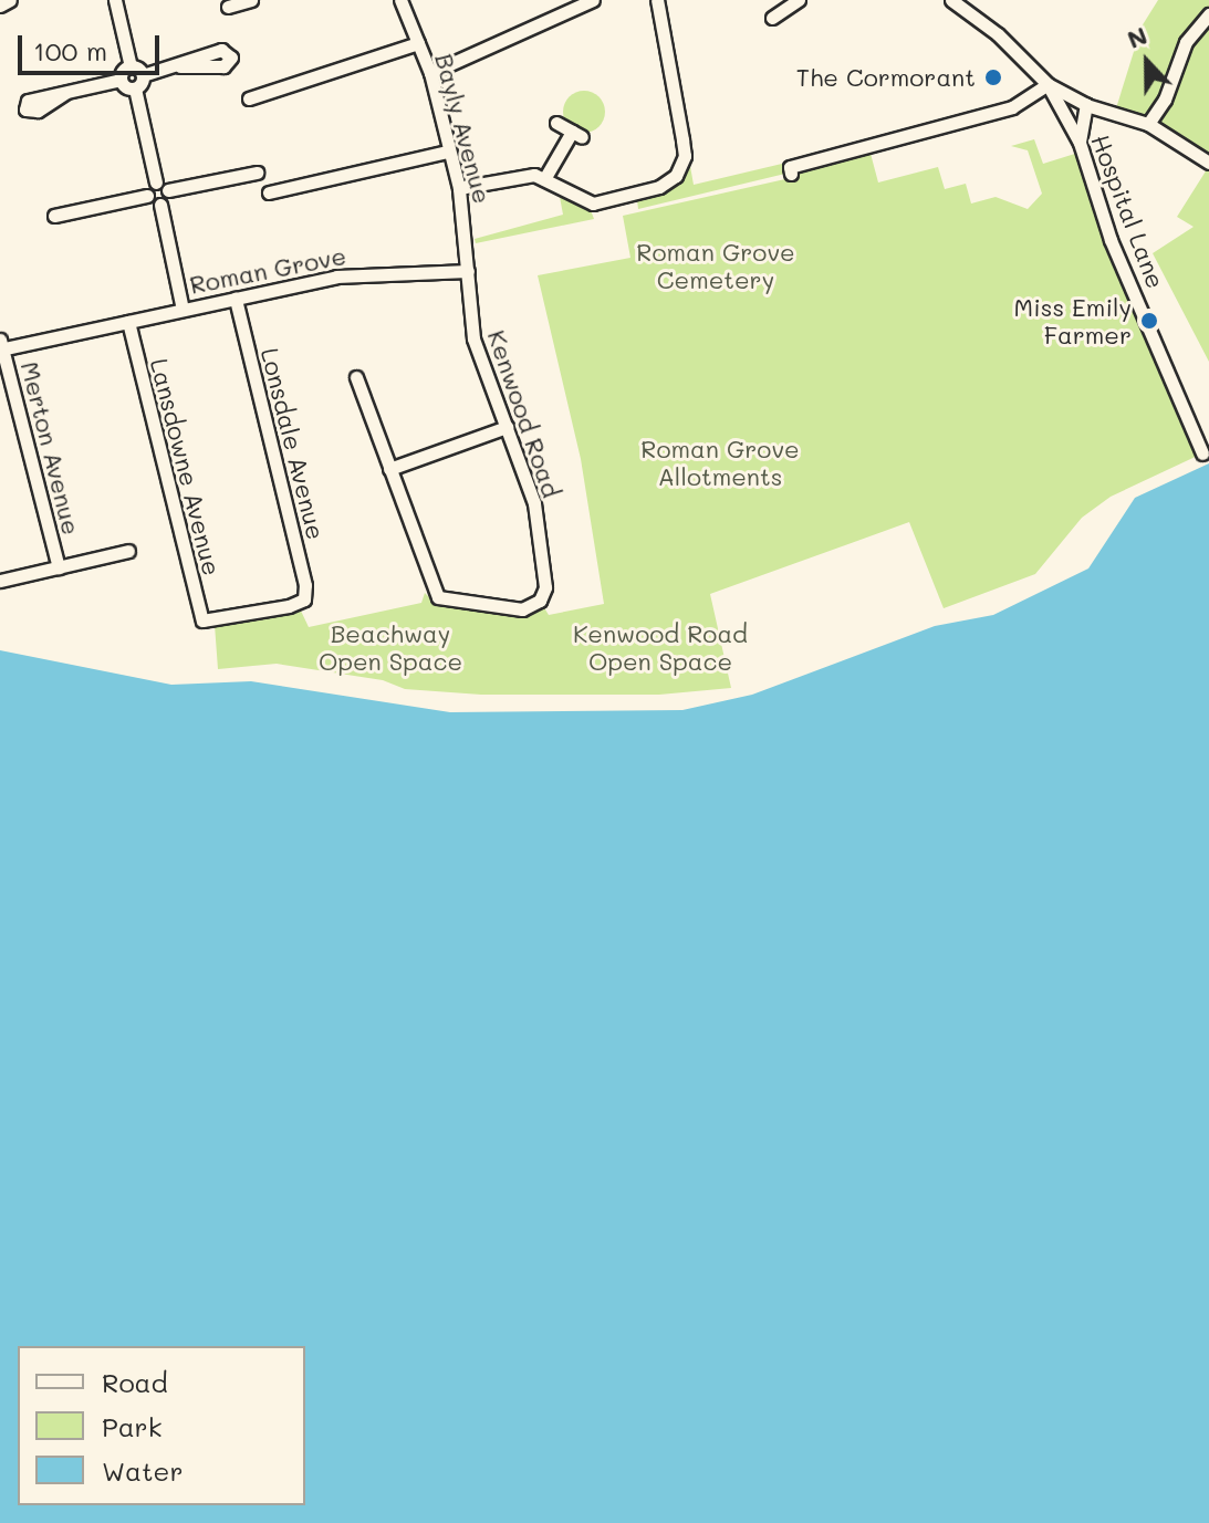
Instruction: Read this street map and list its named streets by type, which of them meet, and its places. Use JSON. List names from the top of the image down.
{
  "streets": {
    "street": [
      "Bayly Avenue",
      "Hospital Lane",
      "Roman Grove",
      "Kenwood Road",
      "Lonsdale Avenue",
      "Merton Avenue",
      "Lansdowne Avenue"
    ]
  },
  "crossings": [
    ["Bayly Avenue", "Roman Grove"],
    ["Bayly Avenue", "Kenwood Road"],
    ["Roman Grove", "Kenwood Road"],
    ["Roman Grove", "Lonsdale Avenue"],
    ["Roman Grove", "Merton Avenue"],
    ["Roman Grove", "Lansdowne Avenue"],
    ["Lonsdale Avenue", "Lansdowne Avenue"]
  ],
  "parks": [
    "Roman Grove Cemetery",
    "Roman Grove Allotments",
    "Beachway Open Space",
    "Kenwood Road Open Space"
  ],
  "places": ["The Cormorant", "Miss Emily Farmer"],
  "legend": ["Road", "Park", "Water"],
  "scale_bar": "100 m",
  "north": "top"
}
